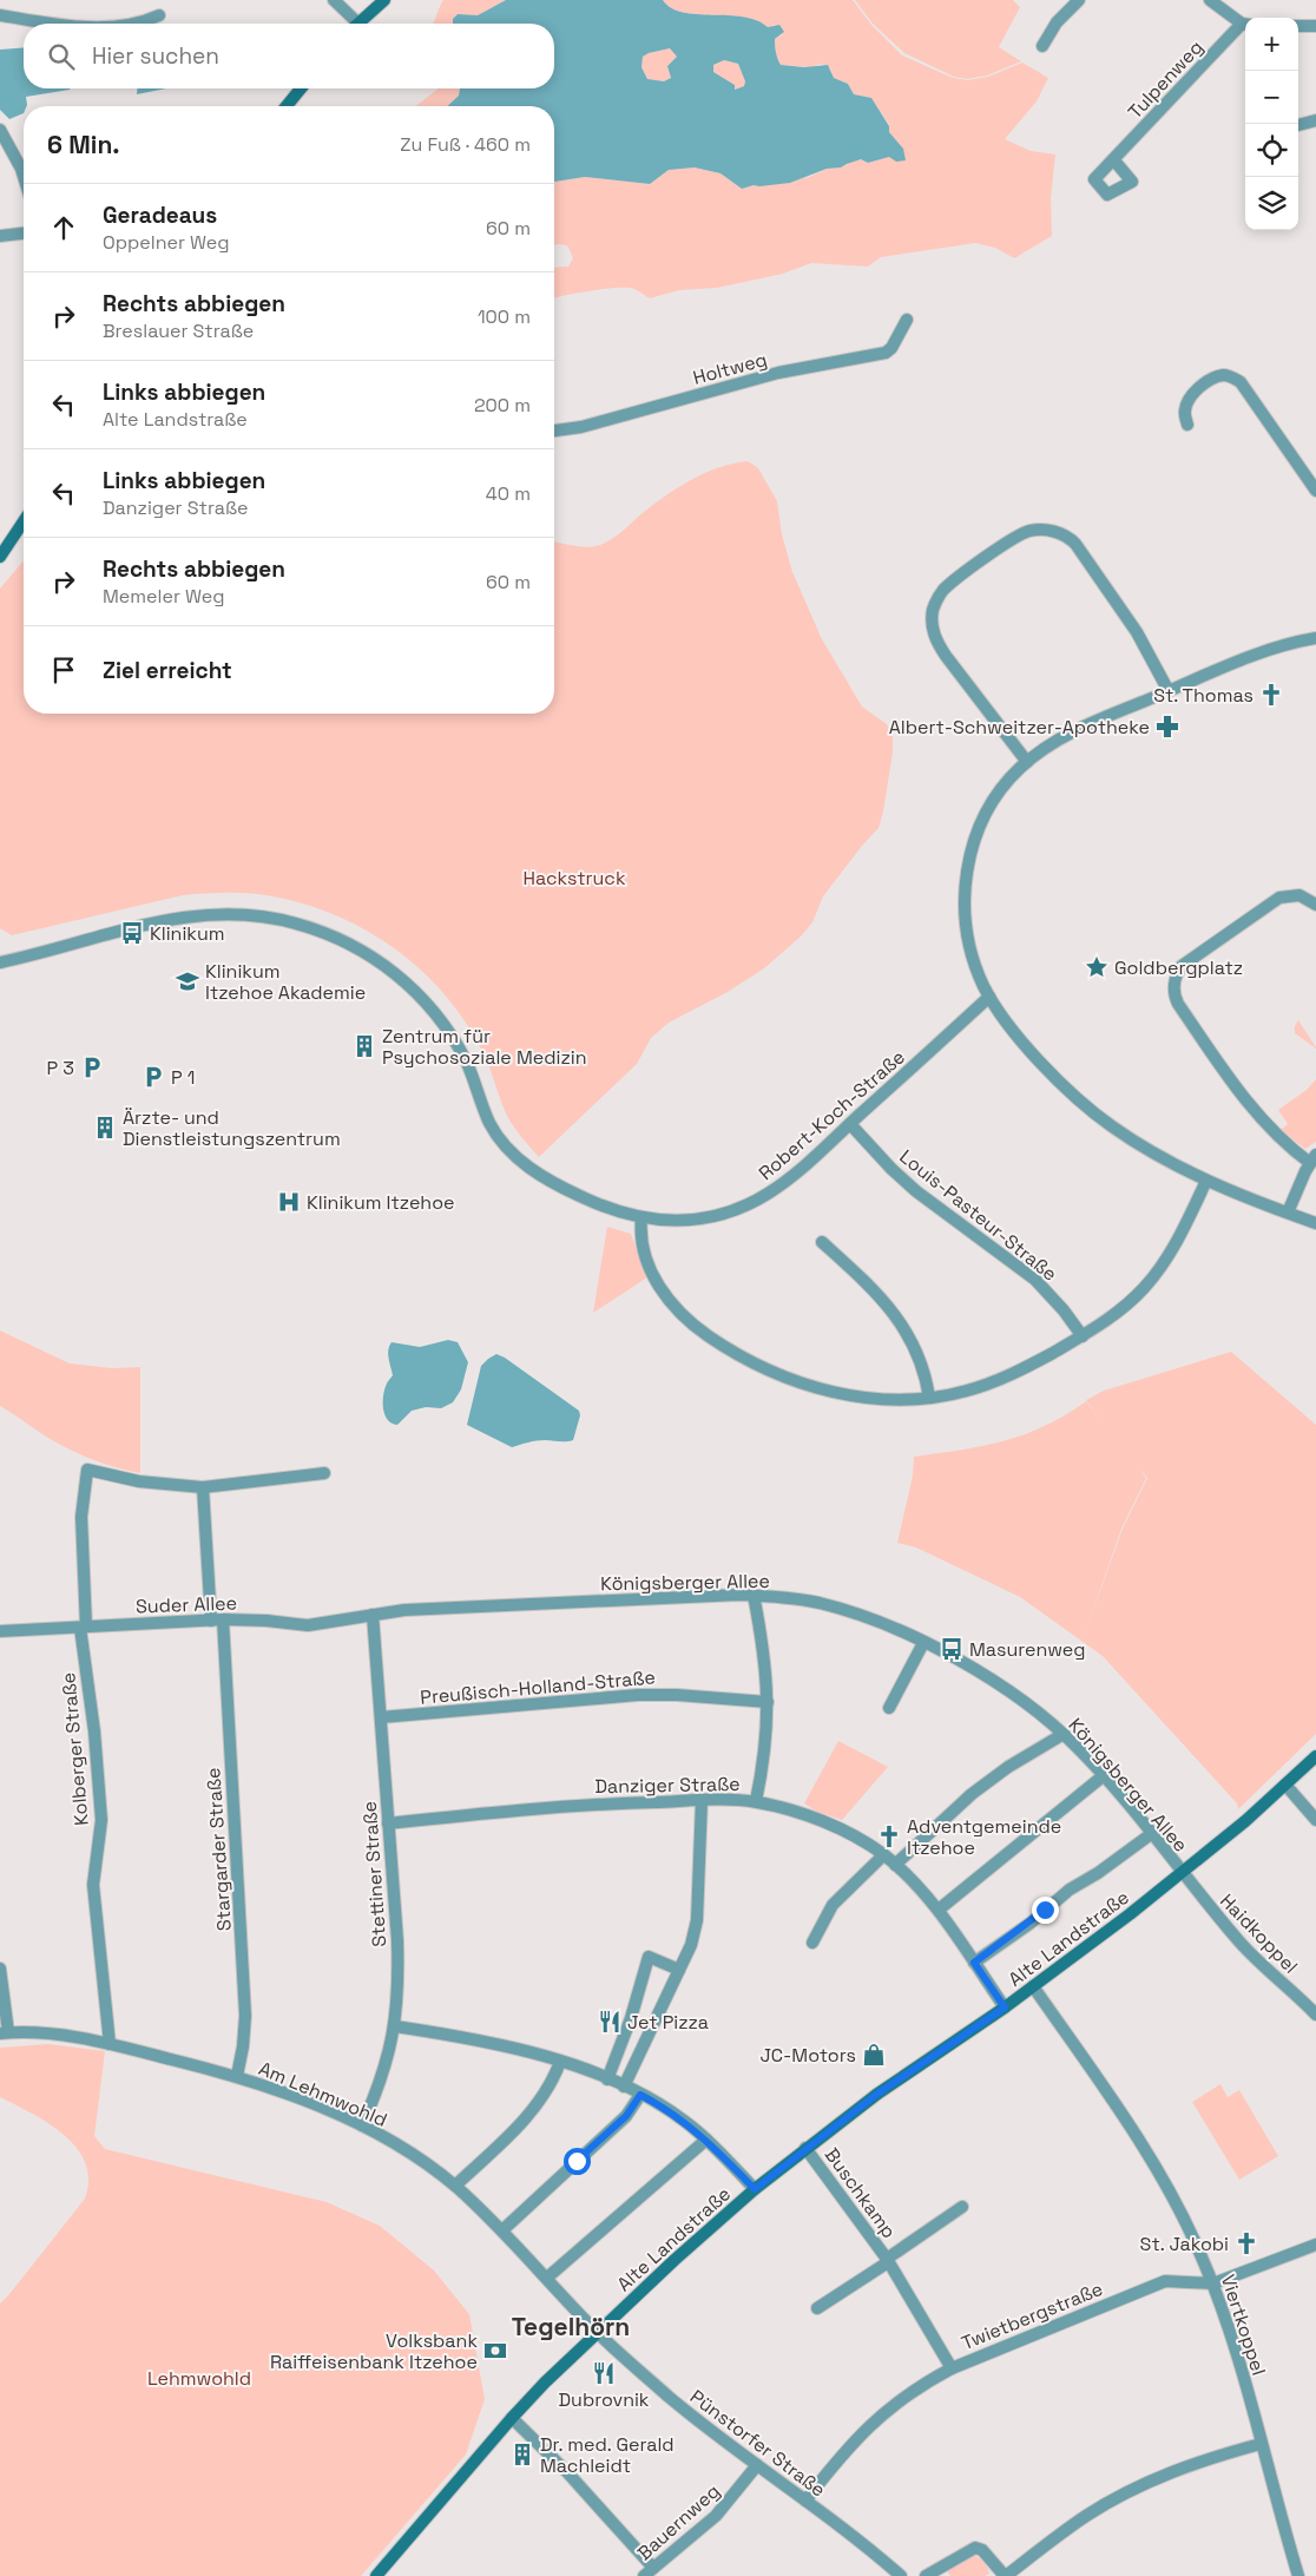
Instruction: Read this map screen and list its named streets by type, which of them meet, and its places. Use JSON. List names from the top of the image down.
{
  "streets": {
    "street": [
      "Tulpenweg",
      "Holtweg",
      "Robert-Koch-Straße",
      "Louis-Pasteur-Straße",
      "Königsberger Allee",
      "Suder Allee",
      "Preußisch-Holland-Straße",
      "Kolberger Straße",
      "Danziger Straße",
      "Stargarder Straße",
      "Stettiner Straße",
      "Haidkoppel",
      "Alte Landstraße",
      "Am Lehmwohld",
      "Buschkamp",
      "Twietbergstraße",
      "Viertkoppel",
      "Pünstorfer Straße",
      "Bauernweg"
    ]
  },
  "crossings": [
    ["Robert-Koch-Straße", "Louis-Pasteur-Straße"],
    ["Königsberger Allee", "Suder Allee"],
    ["Königsberger Allee", "Stettiner Straße"],
    ["Königsberger Allee", "Haidkoppel"],
    ["Königsberger Allee", "Alte Landstraße"],
    ["Suder Allee", "Kolberger Straße"],
    ["Suder Allee", "Stargarder Straße"],
    ["Suder Allee", "Stettiner Straße"],
    ["Preußisch-Holland-Straße", "Stettiner Straße"],
    ["Kolberger Straße", "Stargarder Straße"],
    ["Kolberger Straße", "Am Lehmwohld"],
    ["Danziger Straße", "Stettiner Straße"],
    ["Danziger Straße", "Alte Landstraße"],
    ["Stargarder Straße", "Am Lehmwohld"],
    ["Stettiner Straße", "Am Lehmwohld"],
    ["Haidkoppel", "Alte Landstraße"],
    ["Alte Landstraße", "Am Lehmwohld"],
    ["Alte Landstraße", "Buschkamp"],
    ["Alte Landstraße", "Viertkoppel"],
    ["Alte Landstraße", "Pünstorfer Straße"],
    ["Am Lehmwohld", "Pünstorfer Straße"],
    ["Buschkamp", "Twietbergstraße"],
    ["Twietbergstraße", "Viertkoppel"],
    ["Twietbergstraße", "Pünstorfer Straße"],
    ["Pünstorfer Straße", "Bauernweg"]
  ],
  "districts": ["Tegelhörn"],
  "parks": ["Hackstruck", "Lehmwohld"],
  "places": {
    "church": ["St. Thomas", "Adventgemeinde Itzehoe", "St. Jakobi"],
    "pharmacy": ["Albert-Schweitzer-Apotheke"],
    "bus stop": ["Klinikum", "Masurenweg"],
    "place": ["Goldbergplatz"],
    "school or university": ["Klinikum Itzehoe Akademie"],
    "building": ["Zentrum für Psychosoziale Medizin", "Ärzte- und Dienstleistungszentrum", "Dr. med. Gerald Machleidt"],
    "parking": ["P 3", "P 1"],
    "hospital": ["Klinikum Itzehoe"],
    "restaurant": ["Jet Pizza", "Dubrovnik"],
    "shop": ["JC-Motors"],
    "bank": ["Volksbank Raiffeisenbank Itzehoe"]
  },
  "page": {
    "map_buttons": ["+", "−"],
    "search": "Hier suchen",
    "heading": ["6 Min.", "Zu Fuß · 460 m"],
    "list": [
      ["Geradeaus", "Oppelner Weg", "60 m"],
      ["Rechts abbiegen", "Breslauer Straße", "100 m"],
      ["Links abbiegen", "Alte Landstraße", "200 m"],
      ["Links abbiegen", "Danziger Straße", "40 m"],
      ["Rechts abbiegen", "Memeler Weg", "60 m"],
      "Ziel erreicht"
    ]
  }
}
